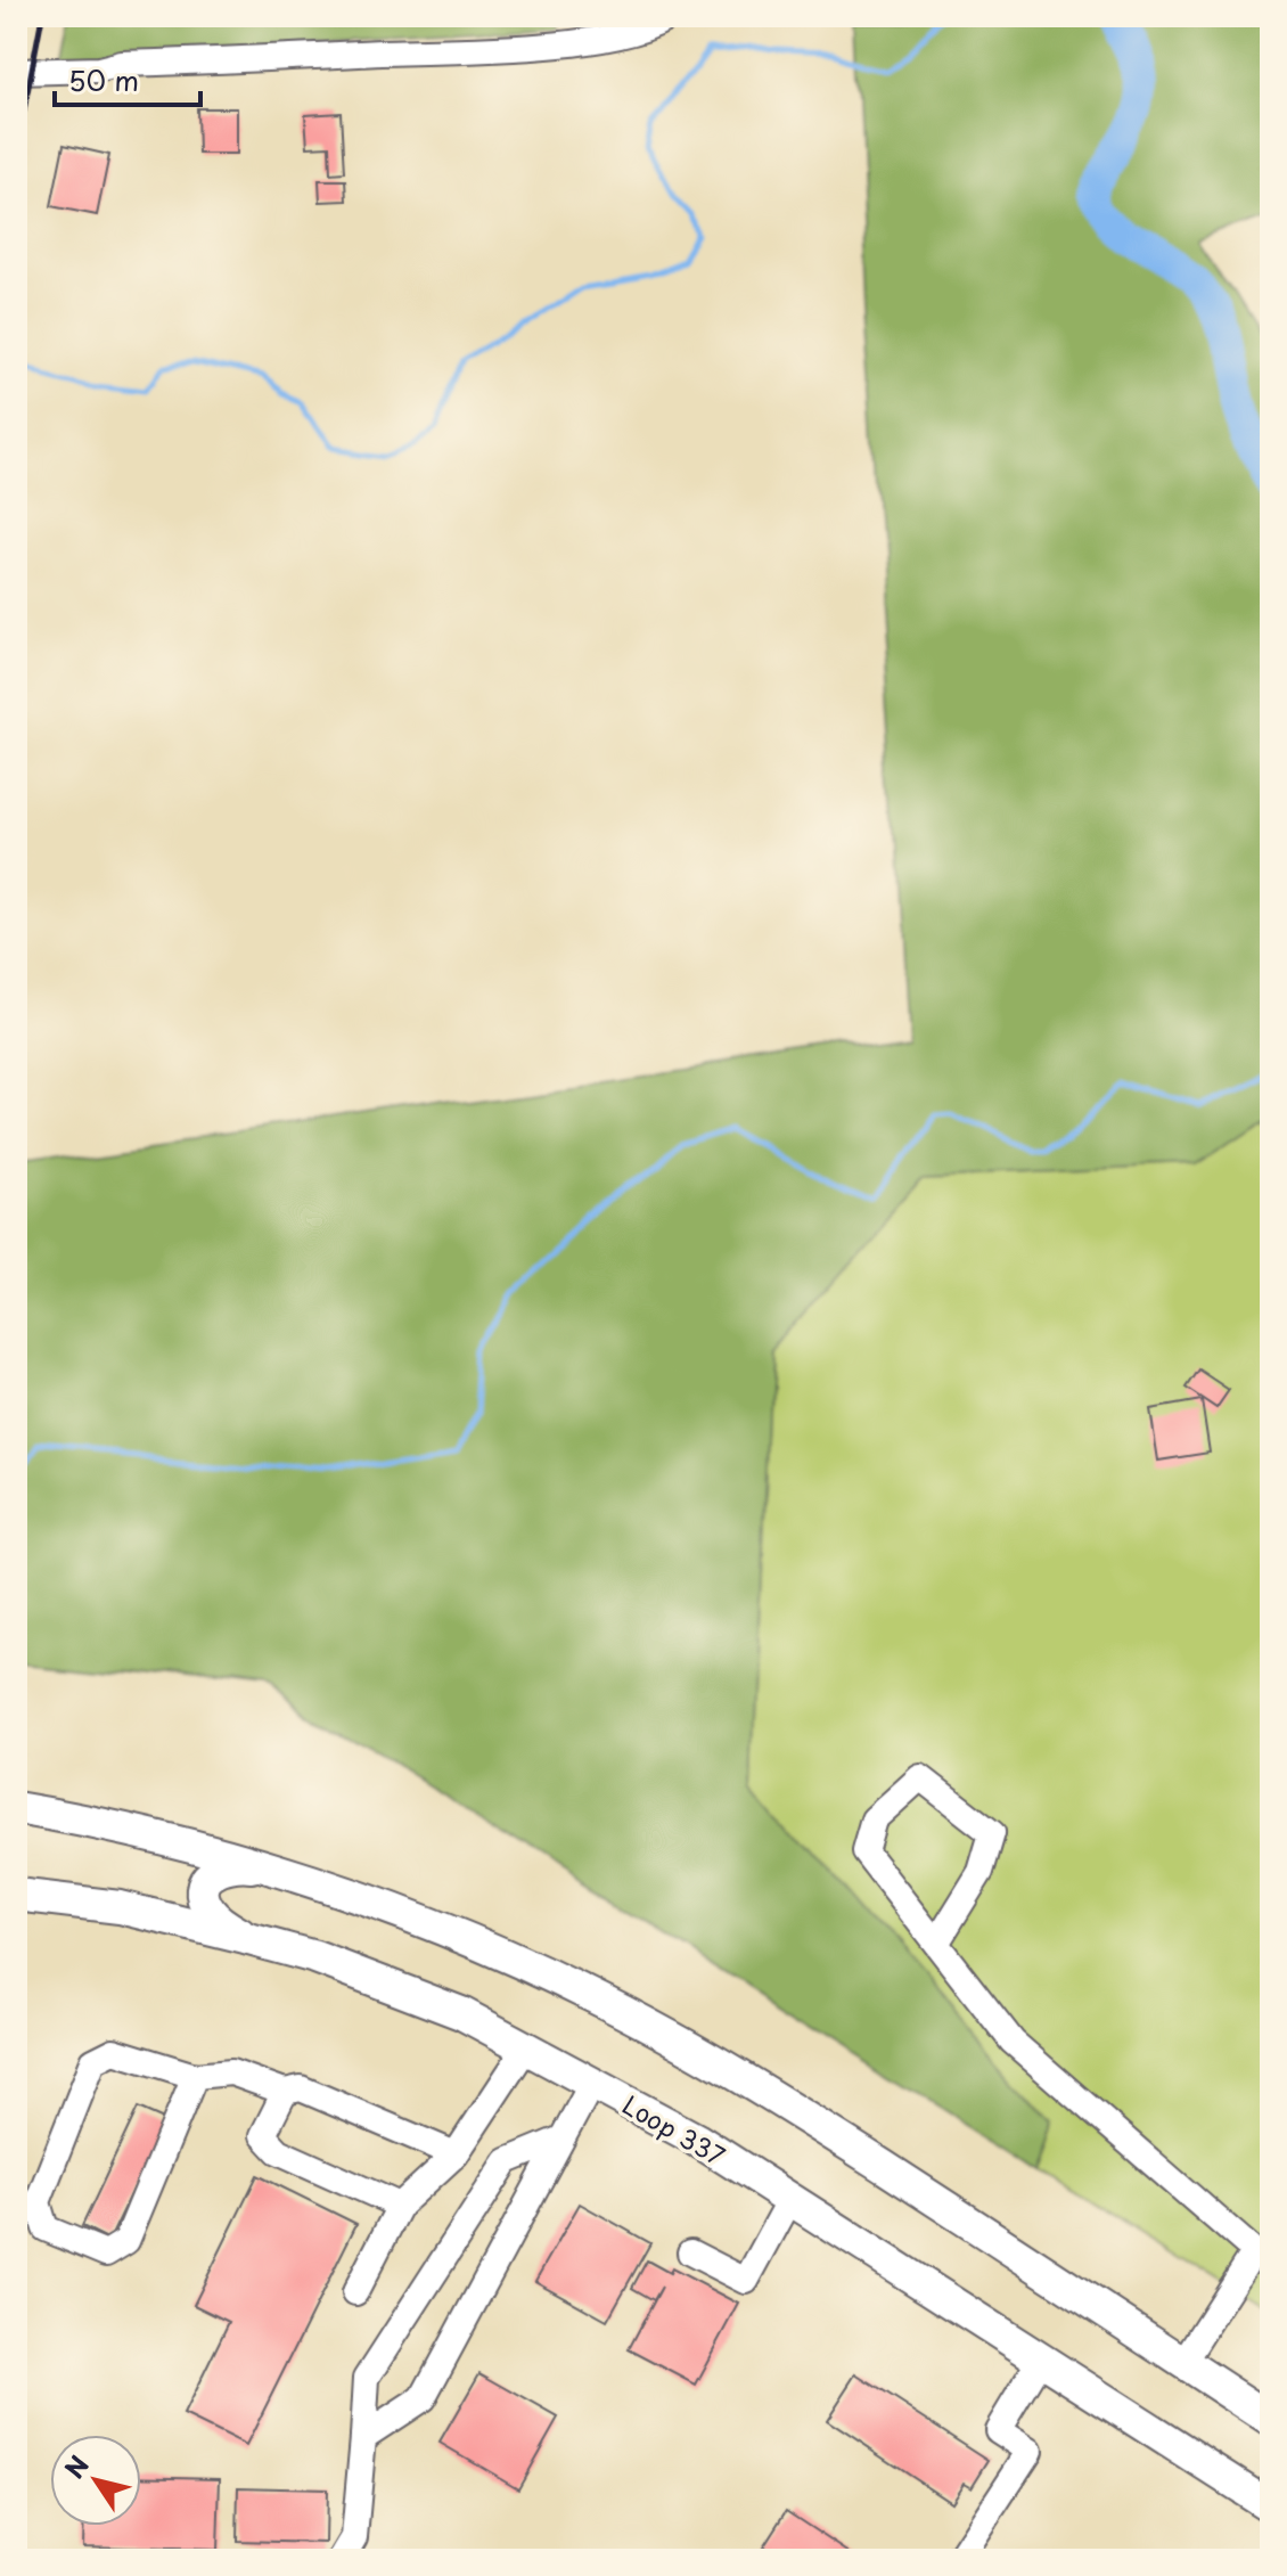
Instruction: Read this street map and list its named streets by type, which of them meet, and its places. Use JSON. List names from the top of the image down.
{
  "streets": {
    "main road": ["Loop 337"]
  },
  "scale_bar": "50 m",
  "north": "top left"
}
